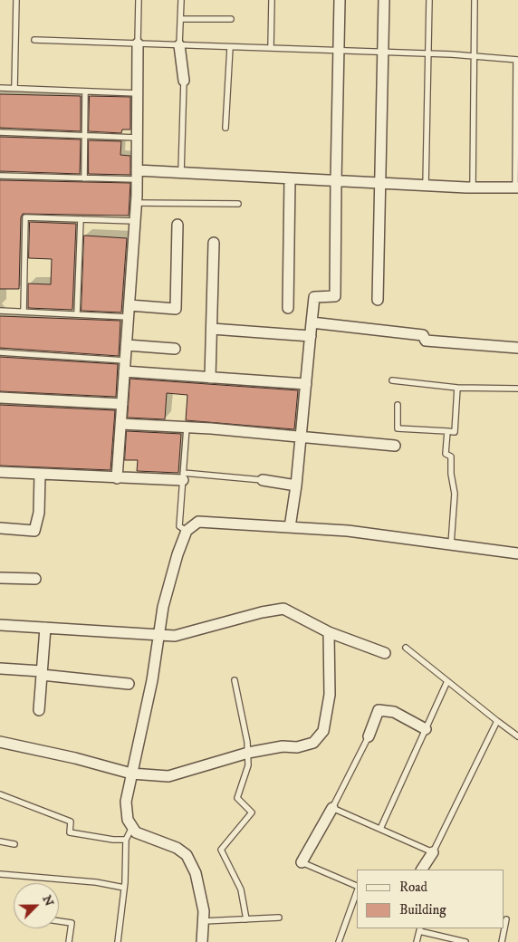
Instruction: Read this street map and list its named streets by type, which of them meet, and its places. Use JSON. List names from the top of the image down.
{
  "legend": ["Road", "Building"],
  "north": "top right"
}
